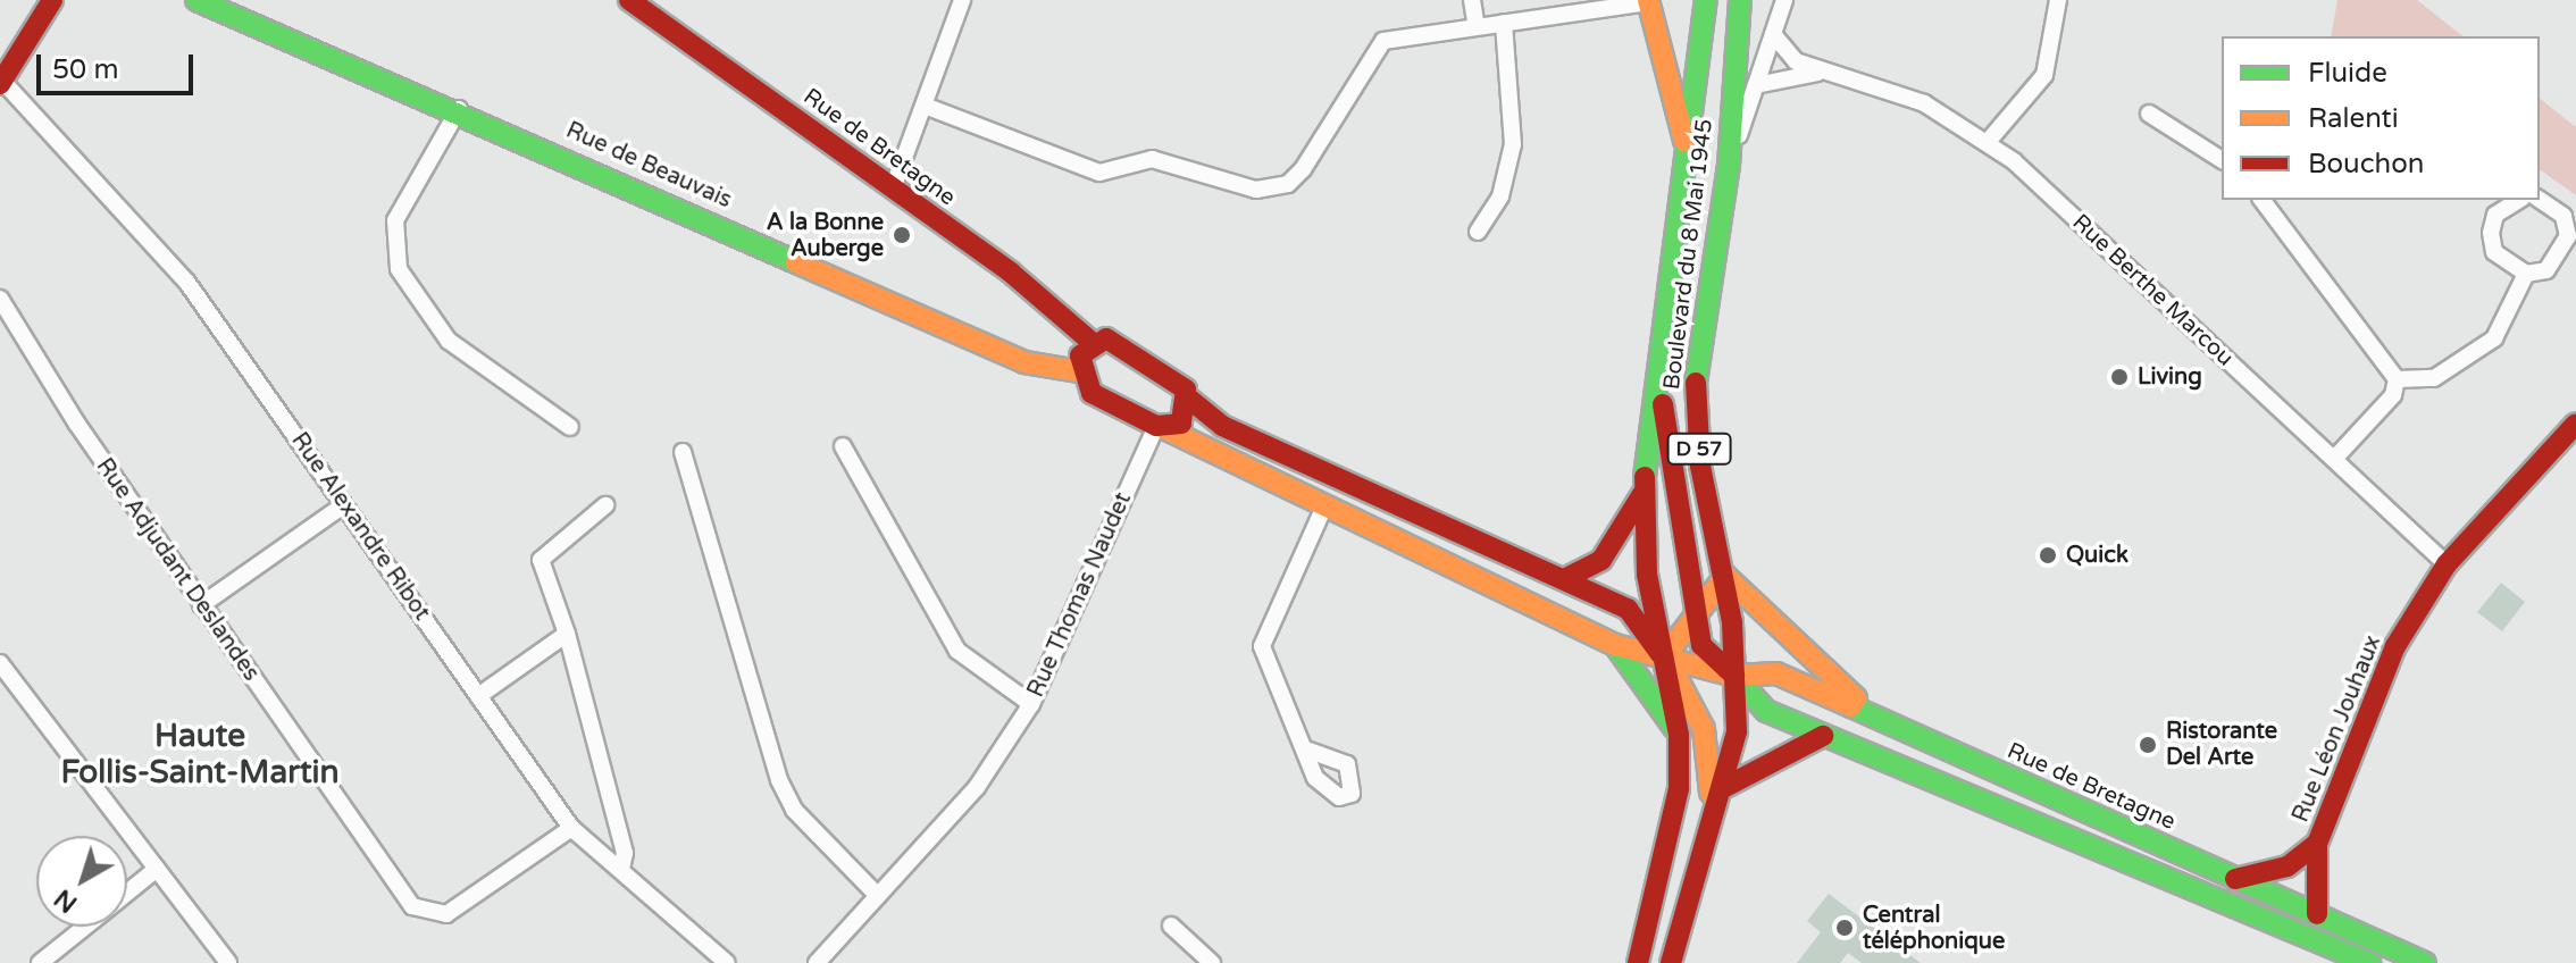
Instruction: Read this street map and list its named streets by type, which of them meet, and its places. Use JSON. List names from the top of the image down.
{
  "streets": {
    "main road": [
      "Rue de Bretagne",
      "Rue de Beauvais",
      "Boulevard du 8 Mai 1945",
      "D 57",
      "Rue Léon Jouhaux"
    ],
    "street": [
      "Rue Berthe Marcou",
      "Rue Alexandre Ribot",
      "Rue Adjudant Deslandes",
      "Rue Thomas Naudet"
    ]
  },
  "crossings": [
    ["Rue de Bretagne", "Rue de Beauvais"],
    ["Rue de Bretagne", "Boulevard du 8 Mai 1945"],
    ["Rue de Bretagne", "Rue Thomas Naudet"],
    ["Rue de Bretagne", "Rue Léon Jouhaux"],
    ["Rue Berthe Marcou", "Rue Léon Jouhaux"],
    ["Rue Alexandre Ribot", "Rue Adjudant Deslandes"]
  ],
  "districts": ["Haute Follis-Saint-Martin"],
  "places": [
    "A la Bonne Auberge",
    "Living",
    "Quick",
    "Ristorante Del Arte",
    "Central téléphonique"
  ],
  "legend": ["Fluide", "Ralenti", "Bouchon"],
  "scale_bar": "50 m",
  "north": "bottom left"
}
